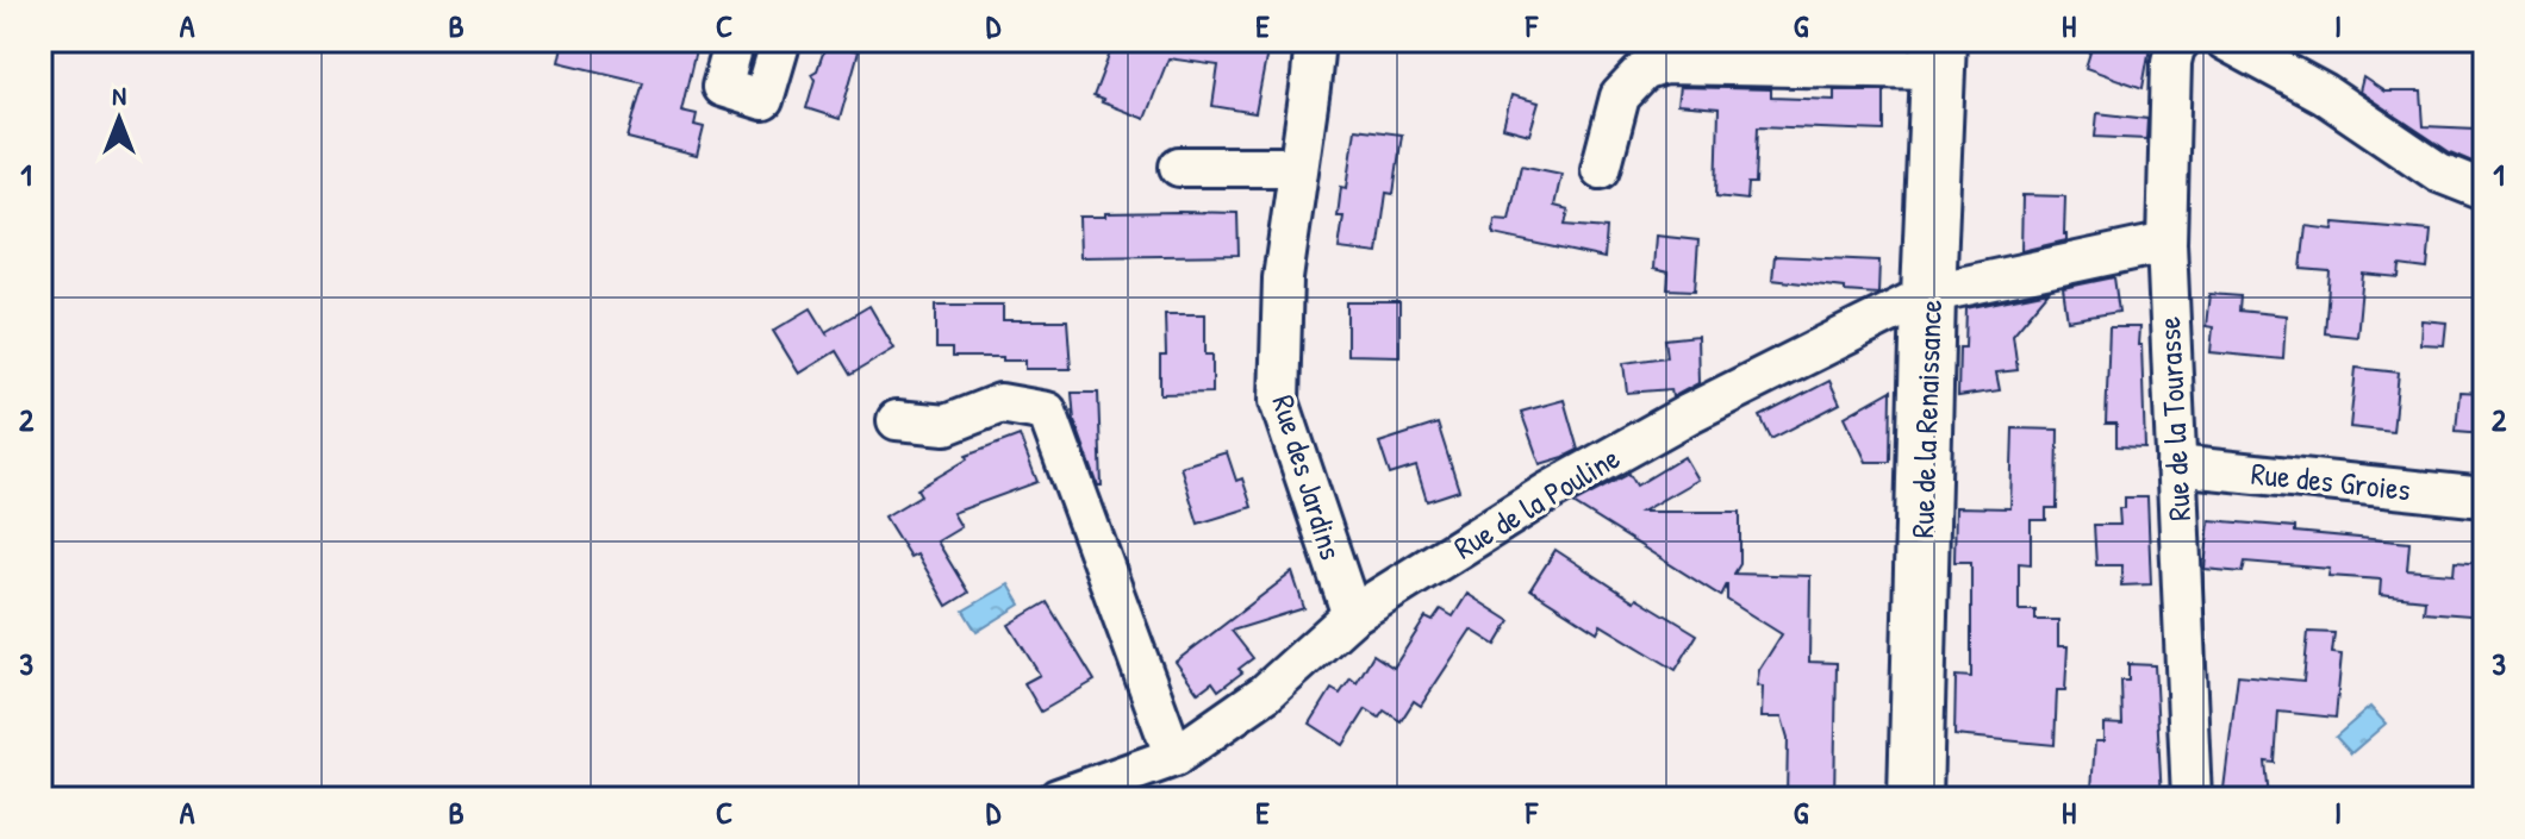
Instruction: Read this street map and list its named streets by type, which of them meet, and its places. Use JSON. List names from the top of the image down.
{
  "streets": {
    "main road": ["Rue de la Renaissance"],
    "street": [
      "Rue de la Tourasse",
      "Rue des Jardins",
      "Rue des Groies",
      "Rue de la Pouline"
    ]
  },
  "crossings": [
    ["Rue de la Renaissance", "Rue de la Pouline"],
    ["Rue de la Tourasse", "Rue des Groies"],
    ["Rue de la Tourasse", "Rue de la Pouline"],
    ["Rue des Jardins", "Rue de la Pouline"]
  ],
  "north": "top",
  "grid": {
    "columns": [
      "A",
      "B",
      "C",
      "D",
      "E",
      "F",
      "G",
      "H",
      "I"
    ],
    "rows": ["1", "2", "3"]
  }
}
